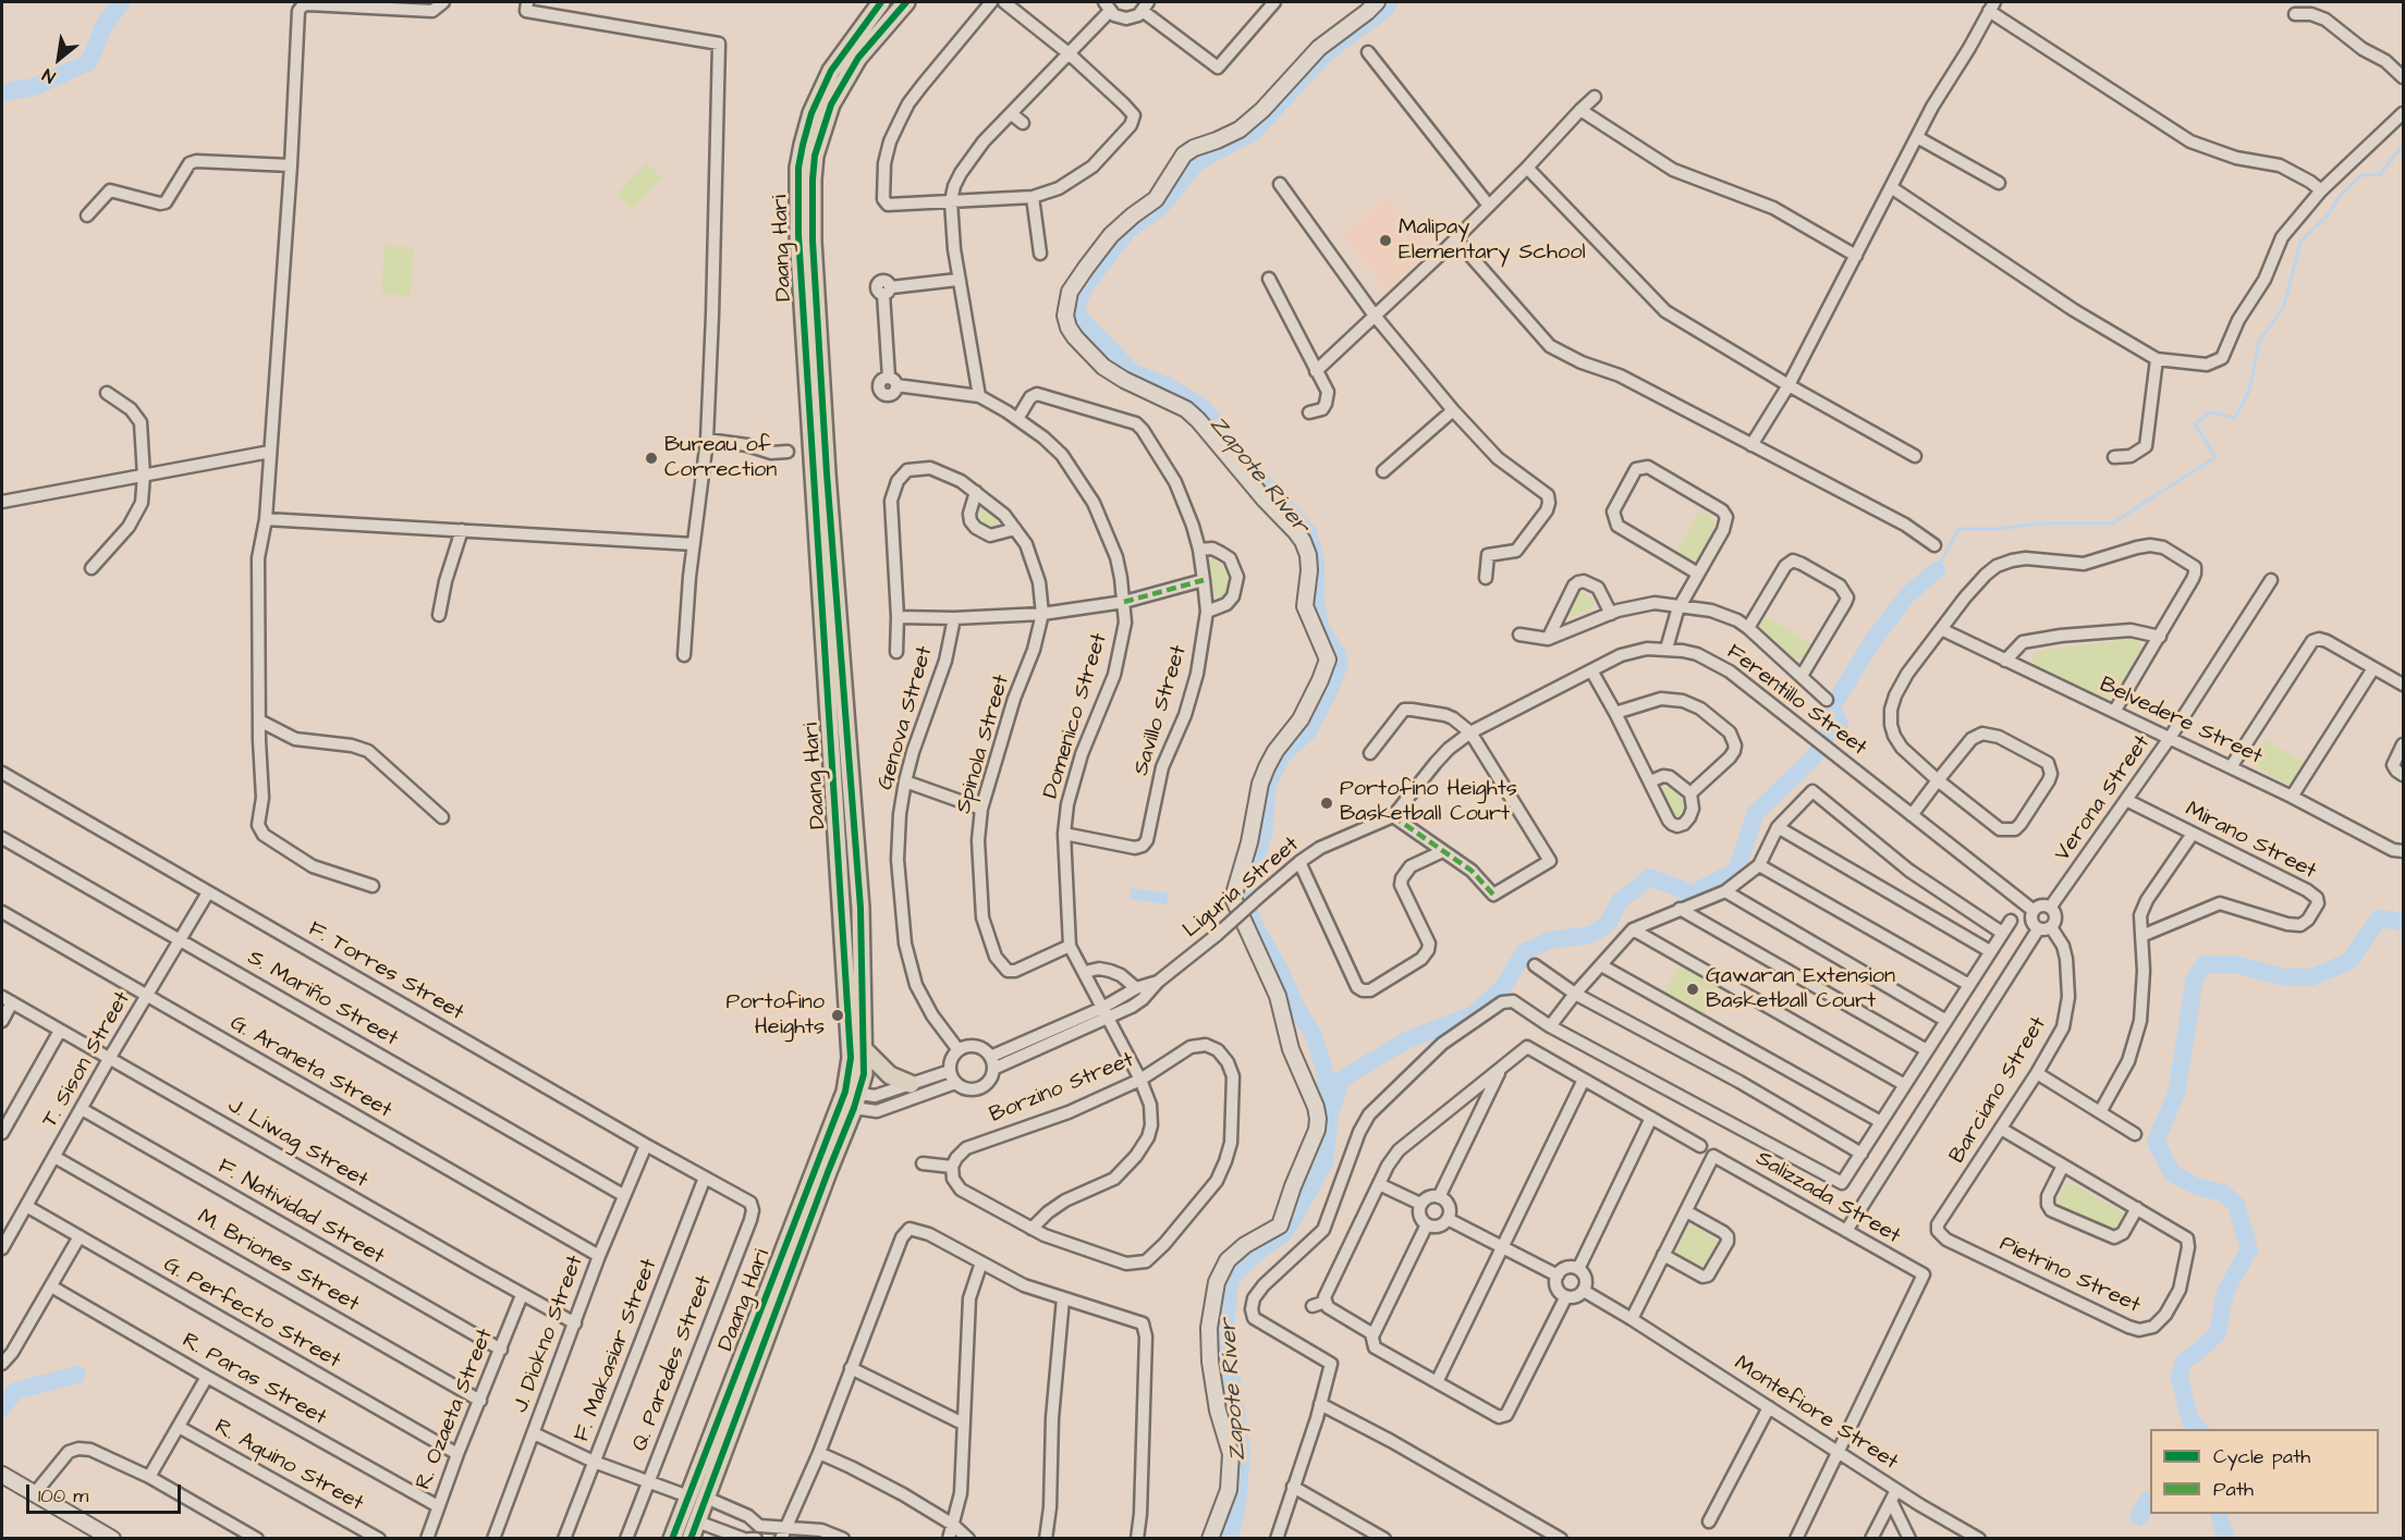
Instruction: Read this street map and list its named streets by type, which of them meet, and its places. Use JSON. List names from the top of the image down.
{
  "streets": {
    "main road": ["Daang Hari"],
    "street": [
      "Ferentillo Street",
      "Savillo Street",
      "Domenico Street",
      "Genova Street",
      "Belvedere Street",
      "Spinola Street",
      "Verona Street",
      "Mirano Street",
      "Liguria Street",
      "F. Torres Street",
      "S. Mariño Street",
      "T. Sison Street",
      "G. Araneta Street",
      "Borzino Street",
      "Barciano Street",
      "J. Liwag Street",
      "Salizzada Street",
      "F. Natividad Street",
      "M. Briones Street",
      "Pietrino Street",
      "G. Perfecto Street",
      "J. Diokno Street",
      "F. Makasiar Street",
      "Q. Paredes Street",
      "R. Paras Street",
      "R. Ozaeta Street",
      "Montefiore Street",
      "R. Aquino Street"
    ]
  },
  "crossings": [
    ["Ferentillo Street", "Verona Street"],
    ["Ferentillo Street", "Liguria Street"],
    ["Ferentillo Street", "Barciano Street"],
    ["Savillo Street", "Domenico Street"],
    ["Domenico Street", "Spinola Street"],
    ["Domenico Street", "Liguria Street"],
    ["Domenico Street", "Borzino Street"],
    ["Genova Street", "Liguria Street"],
    ["Belvedere Street", "Verona Street"],
    ["Verona Street", "Mirano Street"],
    ["Verona Street", "Barciano Street"],
    ["F. Torres Street", "T. Sison Street"],
    ["F. Torres Street", "J. Diokno Street"],
    ["F. Torres Street", "F. Makasiar Street"],
    ["F. Torres Street", "Q. Paredes Street"],
    ["S. Mariño Street", "T. Sison Street"],
    ["S. Mariño Street", "J. Diokno Street"],
    ["T. Sison Street", "G. Araneta Street"],
    ["T. Sison Street", "J. Liwag Street"],
    ["T. Sison Street", "F. Natividad Street"],
    ["T. Sison Street", "M. Briones Street"],
    ["T. Sison Street", "G. Perfecto Street"],
    ["G. Araneta Street", "J. Diokno Street"],
    ["Barciano Street", "Pietrino Street"],
    ["J. Liwag Street", "J. Diokno Street"],
    ["J. Liwag Street", "R. Ozaeta Street"],
    ["Salizzada Street", "Montefiore Street"],
    ["F. Natividad Street", "R. Ozaeta Street"],
    ["M. Briones Street", "R. Ozaeta Street"],
    ["G. Perfecto Street", "R. Ozaeta Street"],
    ["R. Paras Street", "R. Ozaeta Street"]
  ],
  "water": ["Zapote River"],
  "places": [
    "Malipay Elementary School",
    "Bureau of Correction",
    "Portofino Heights Basketball Court",
    "Gawaran Extension Basketball Court",
    "Portofino Heights"
  ],
  "legend": ["Cycle path", "Path"],
  "scale_bar": "100 m",
  "north": "bottom left"
}
